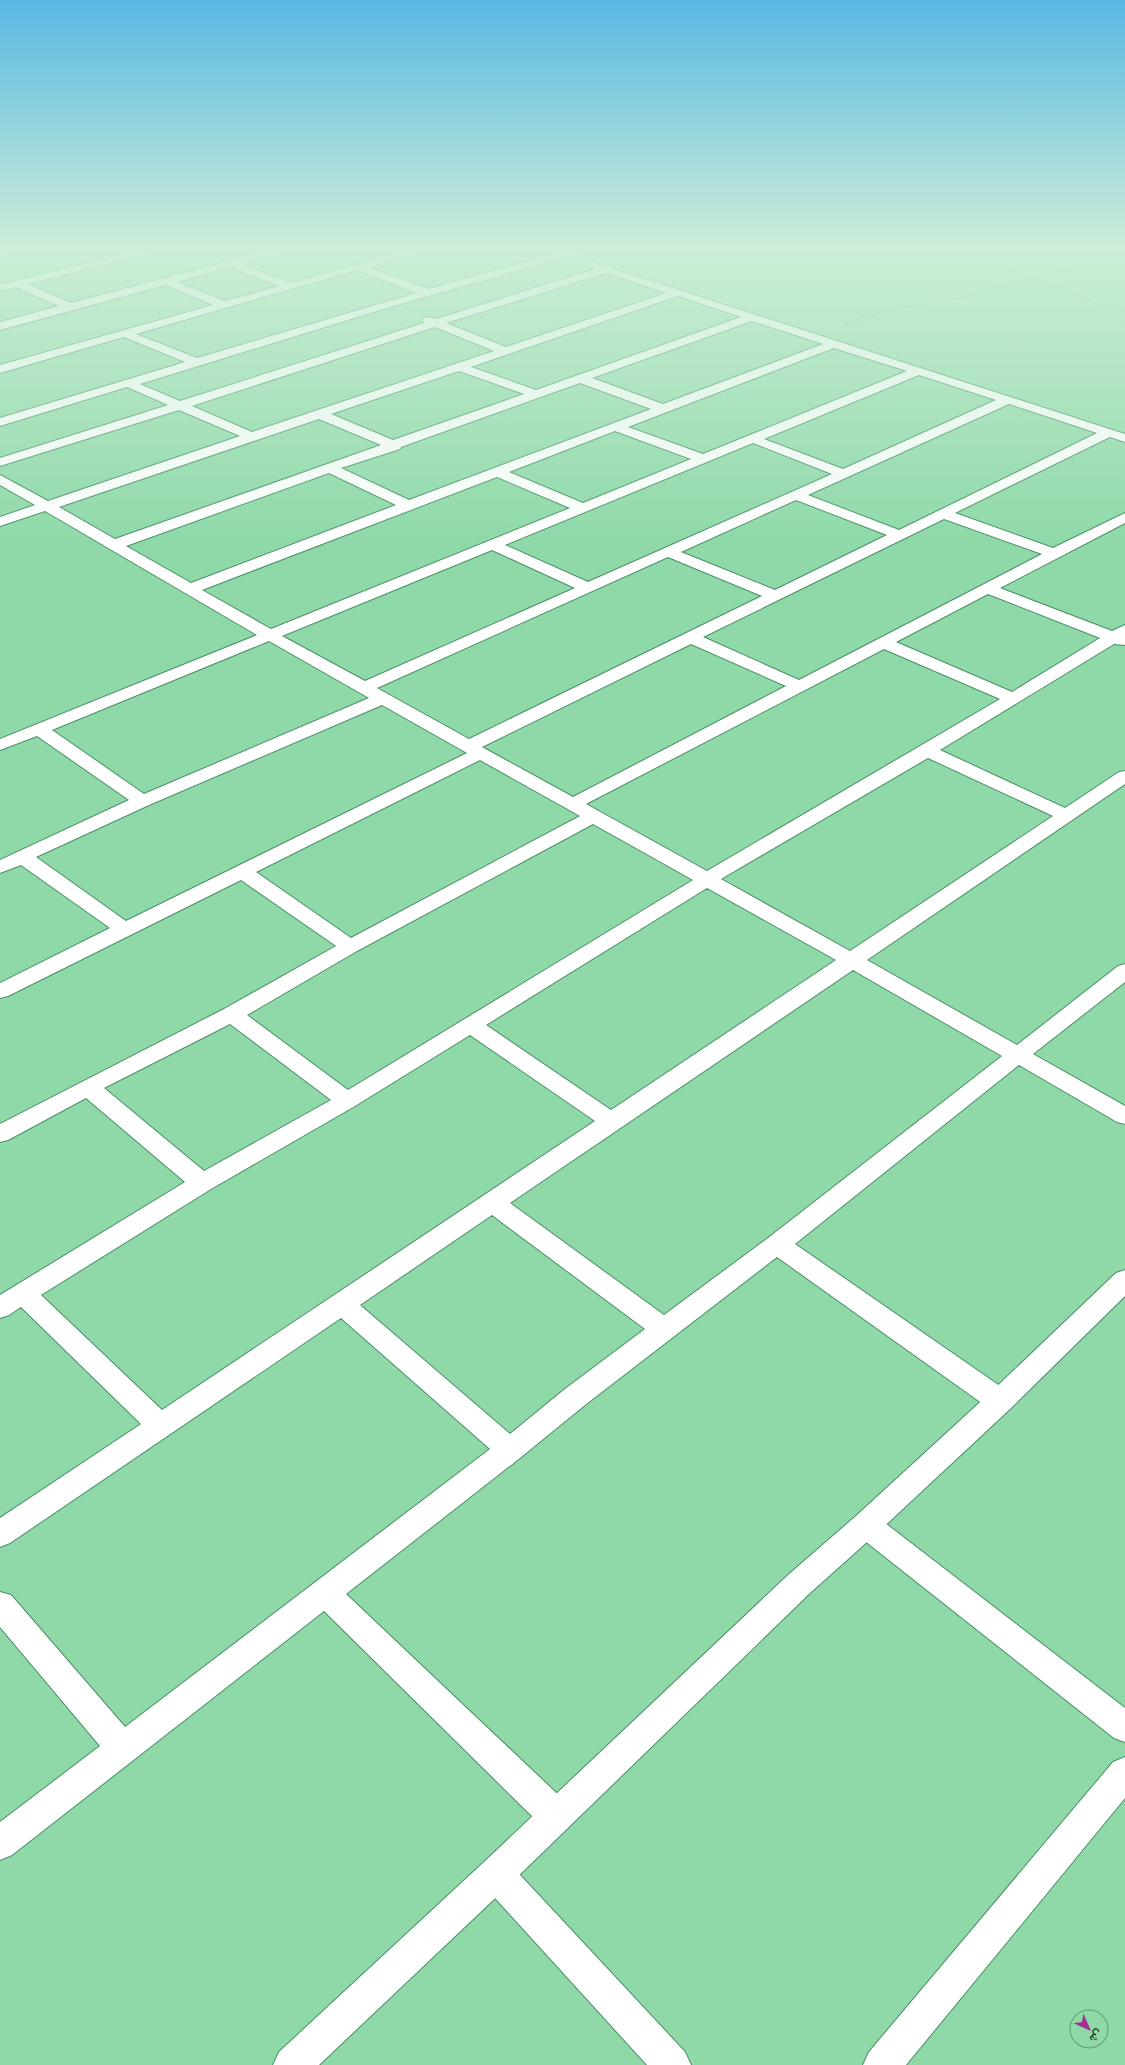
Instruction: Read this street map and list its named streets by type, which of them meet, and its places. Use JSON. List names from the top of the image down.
{
  "north": "bottom right"
}
